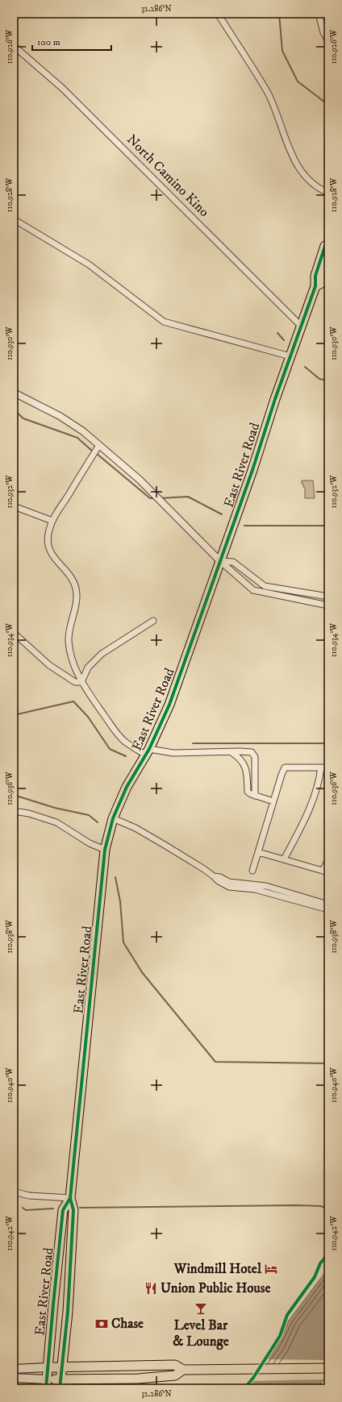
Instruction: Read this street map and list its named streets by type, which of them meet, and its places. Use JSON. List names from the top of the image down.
{
  "streets": {
    "main road": ["East River Road"],
    "street": ["North Camino Kino"]
  },
  "crossings": [
    ["North Camino Kino", "East River Road"]
  ],
  "places": {
    "hotel": ["Windmill Hotel"],
    "restaurant": ["Union Public House"],
    "bar": ["Level Bar & Lounge"],
    "bank": ["Chase"]
  },
  "scale_bar": "100 m",
  "coordinates": [
    "32.286°N",
    "110.926°W",
    "110.928°W",
    "110.930°W",
    "110.932°W",
    "110.934°W",
    "110.936°W",
    "110.938°W",
    "110.940°W",
    "110.942°W"
  ]
}
